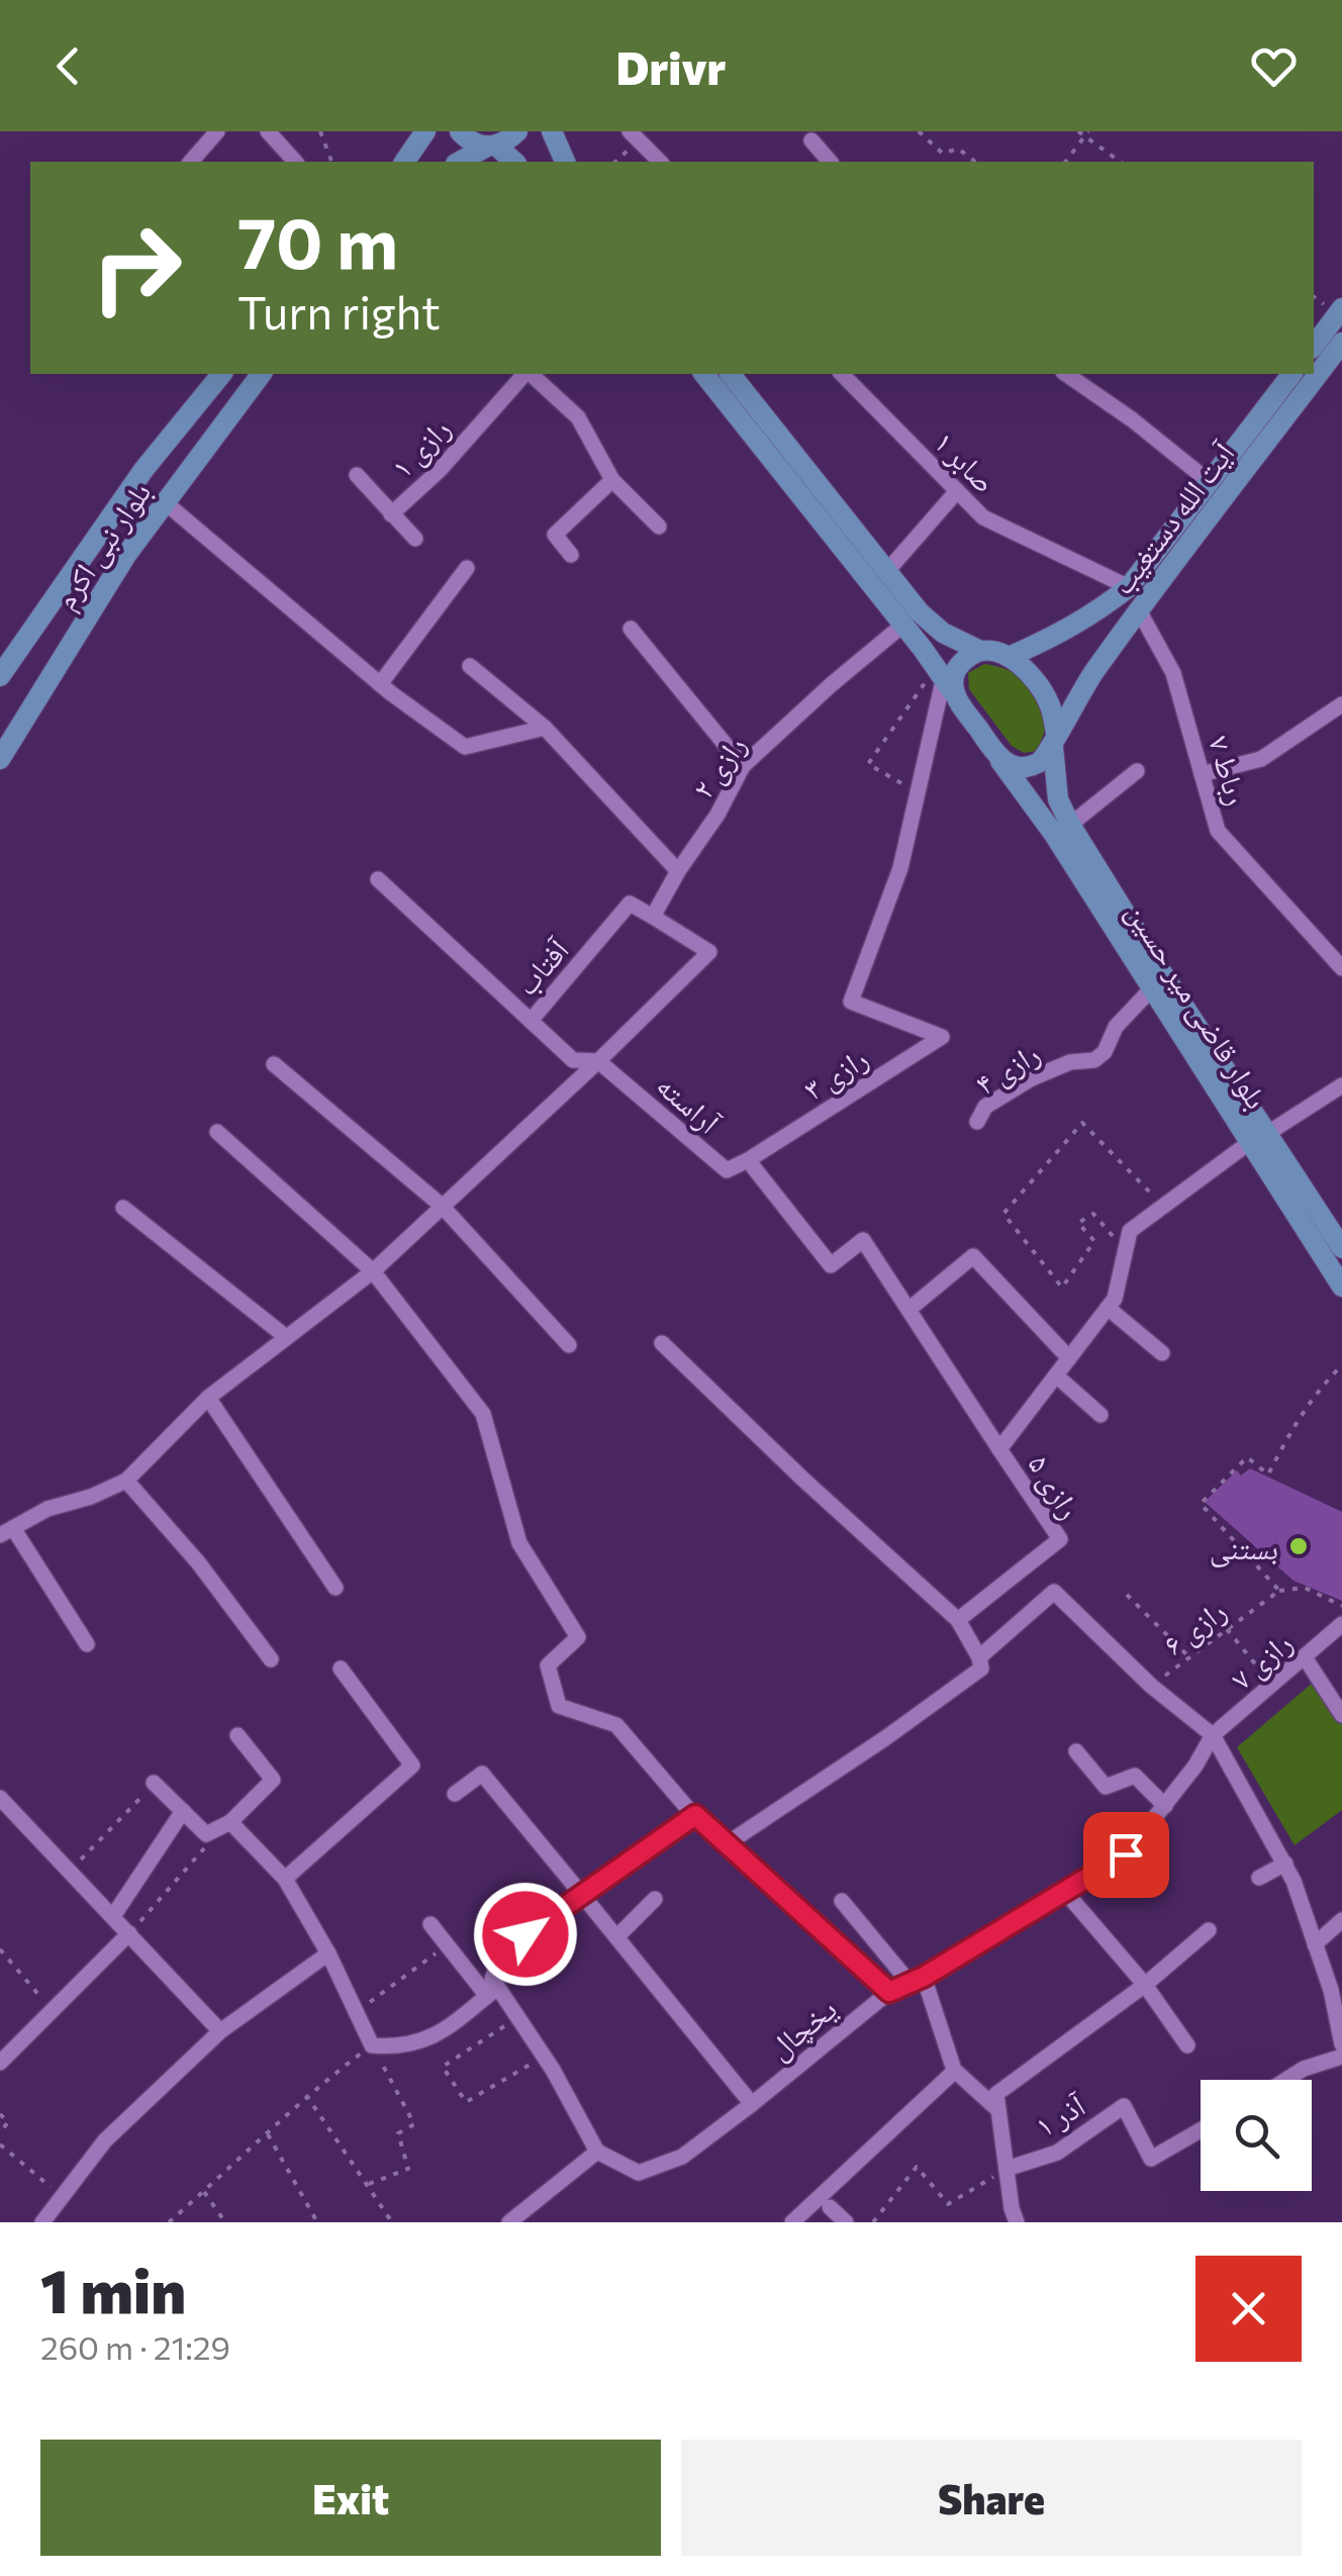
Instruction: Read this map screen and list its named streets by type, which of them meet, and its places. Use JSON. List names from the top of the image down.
{
  "streets": {
    "main road": ["آیت الله دستغیب", "بلوار نبی اکرم", "بلوار قاضی میر حسین"],
    "street": [
      "رازی ۱",
      "صابر ۱",
      "رازی ۲",
      "رباط ۷",
      "آفتاب",
      "رازی ۴",
      "رازی ۳",
      "آراسته",
      "رازی ۵",
      "رازی ۷",
      "یخچال",
      "آذر ۱"
    ],
    "path": ["رازی ۶"]
  },
  "crossings": [
    ["صابر ۱", "آیت الله دستغیب"],
    ["آیت الله دستغیب", "رباط ۷"],
    ["آیت الله دستغیب", "بلوار قاضی میر حسین"],
    ["رازی ۲", "آفتاب"],
    ["آفتاب", "آراسته"],
    ["بلوار قاضی میر حسین", "رازی ۴"],
    ["بلوار قاضی میر حسین", "رازی ۳"],
    ["بلوار قاضی میر حسین", "رازی ۵"],
    ["رازی ۳", "آراسته"],
    ["رازی ۷", "یخچال"]
  ],
  "places": ["بستنی"],
  "page": {
    "header": "Drivr",
    "turn": ["70 m", "Turn right"],
    "heading": ["1 min", "260 m · 21:29"],
    "buttons": ["Exit", "Share"]
  }
}
